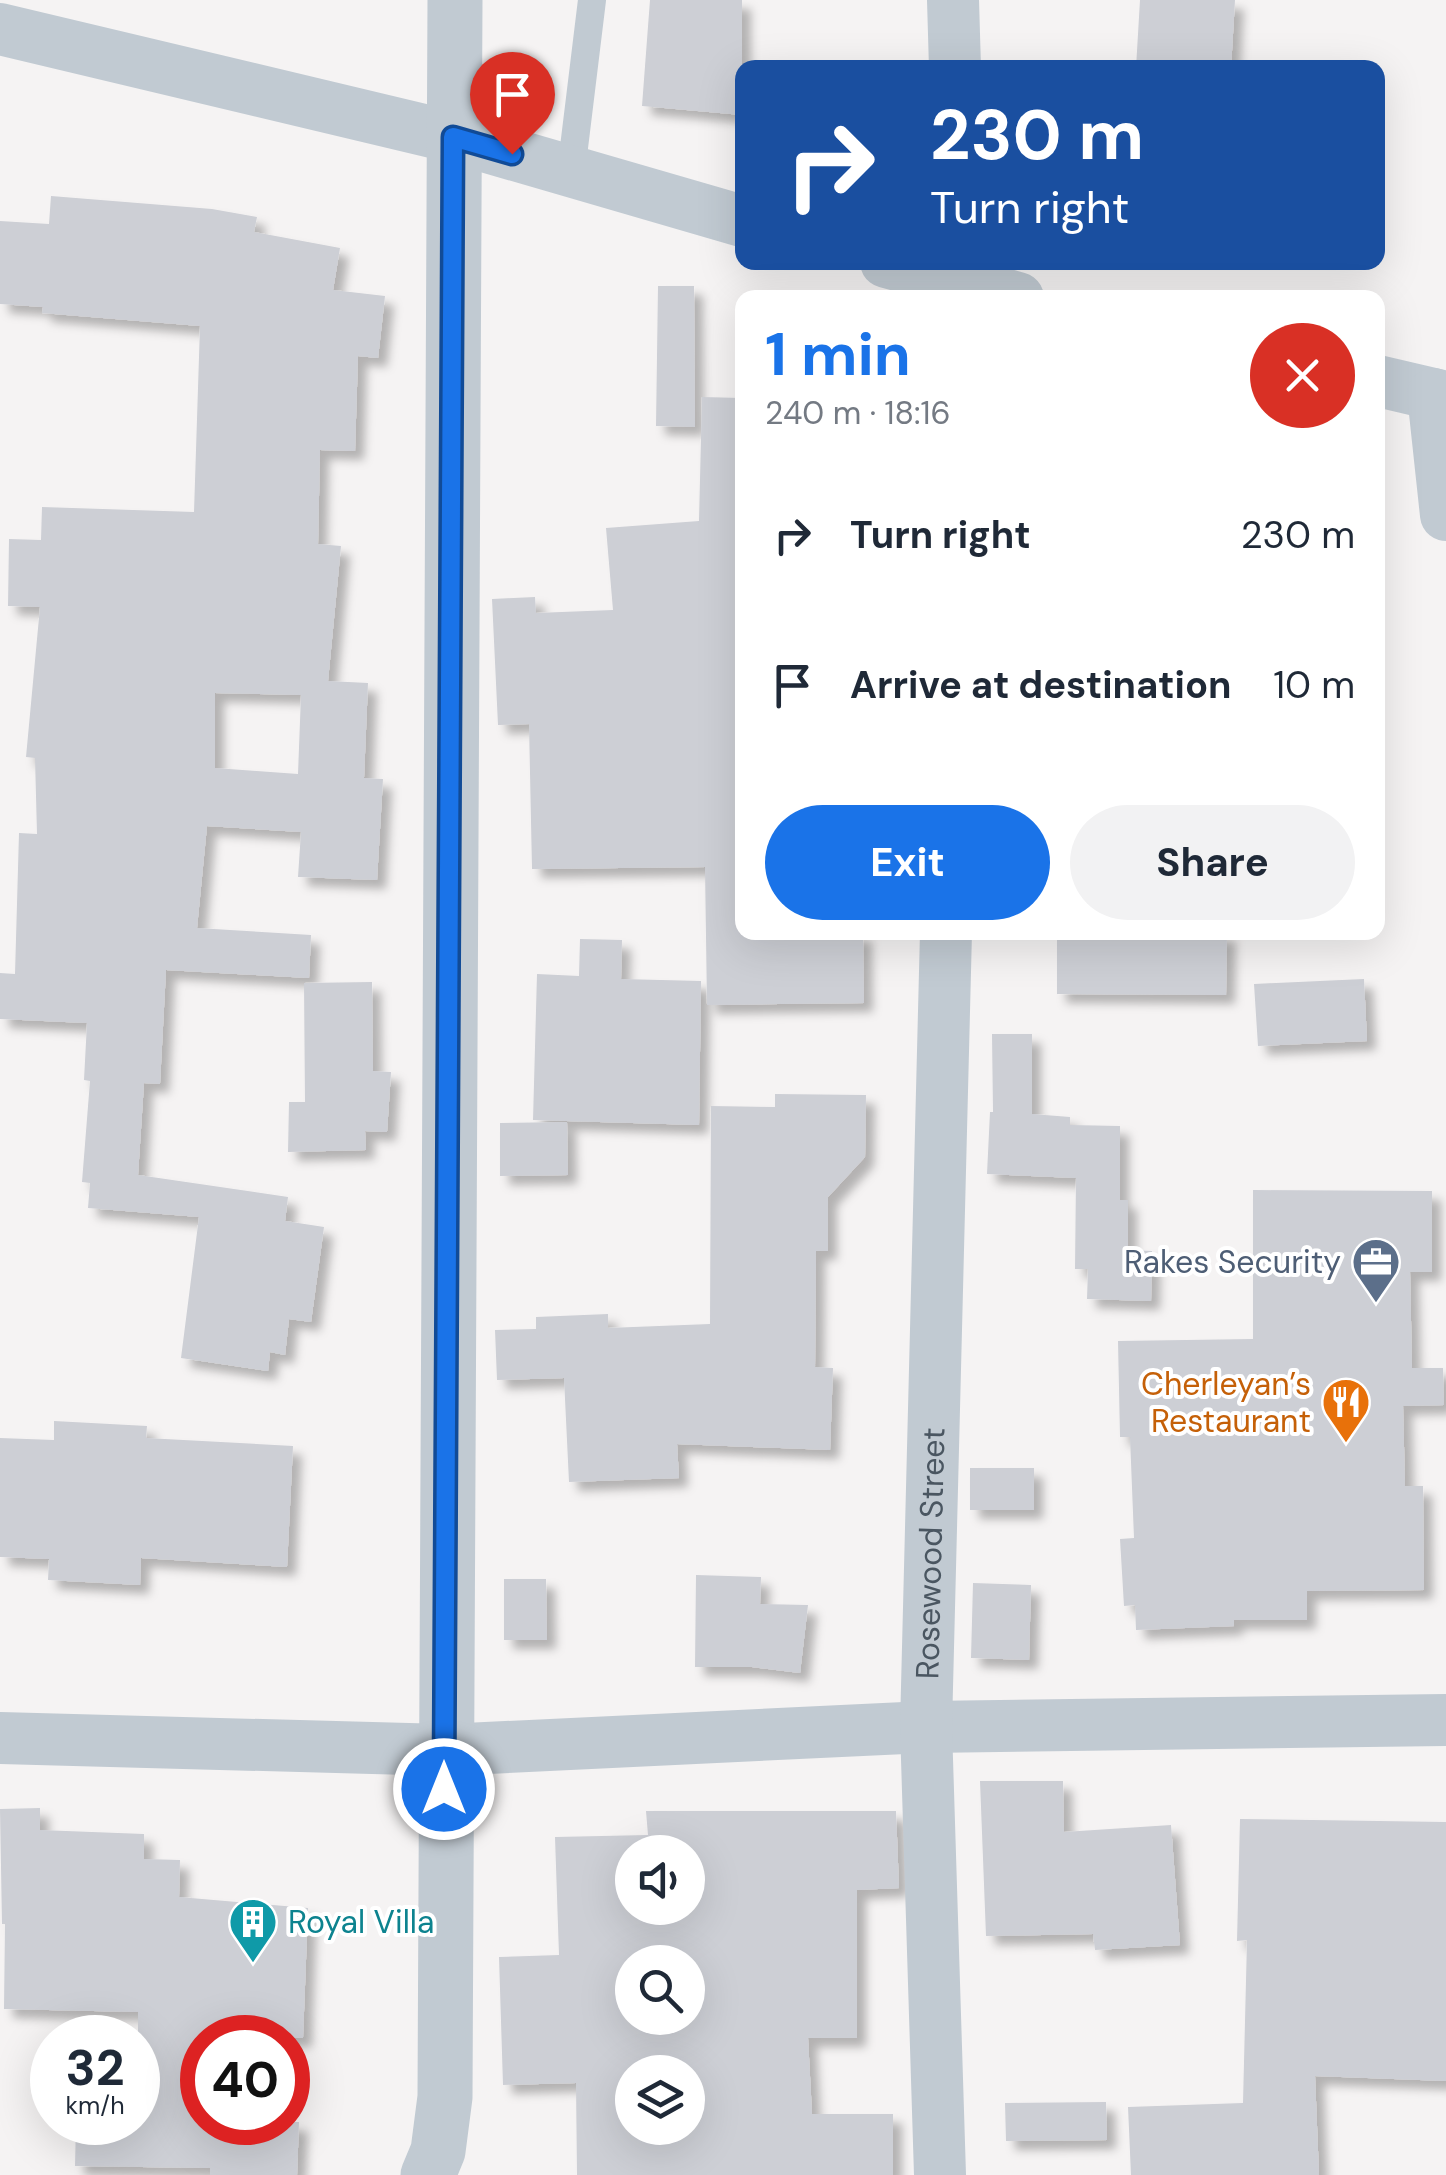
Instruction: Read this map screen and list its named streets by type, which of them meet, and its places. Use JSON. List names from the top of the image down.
{
  "streets": {
    "street": ["Rosewood Street"]
  },
  "places": {
    "office": ["Rakes Security"],
    "restaurant": ["Cherleyan’s Restaurant"],
    "building": ["Royal Villa"]
  },
  "page": {
    "turn": ["230 m", "Turn right"],
    "heading": ["1 min", "240 m · 18:16"],
    "list": [
      {
        "name": "Turn right",
        "value": "230 m"
      },
      {
        "name": "Arrive at destination",
        "value": "10 m"
      }
    ],
    "buttons": ["Exit", "Share"],
    "speed": "32 km/h",
    "limit": "40"
  }
}
